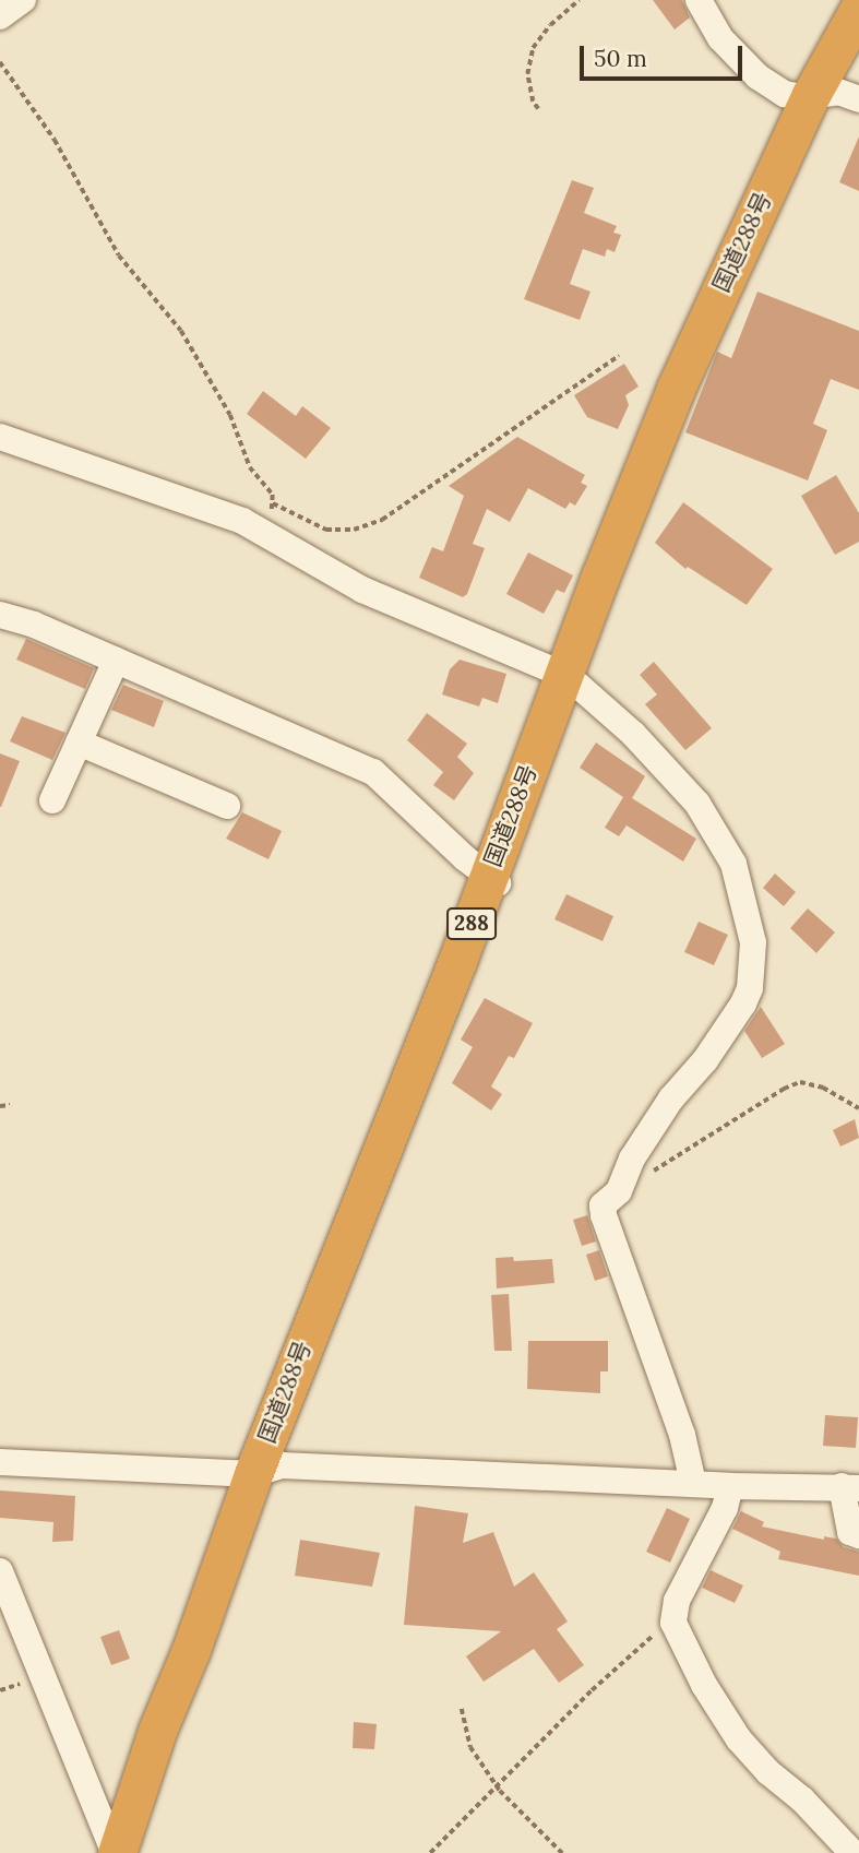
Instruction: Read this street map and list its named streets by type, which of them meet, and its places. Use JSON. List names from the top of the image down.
{
  "streets": {
    "highway": ["国道288号", "288"]
  },
  "scale_bar": "50 m"
}
